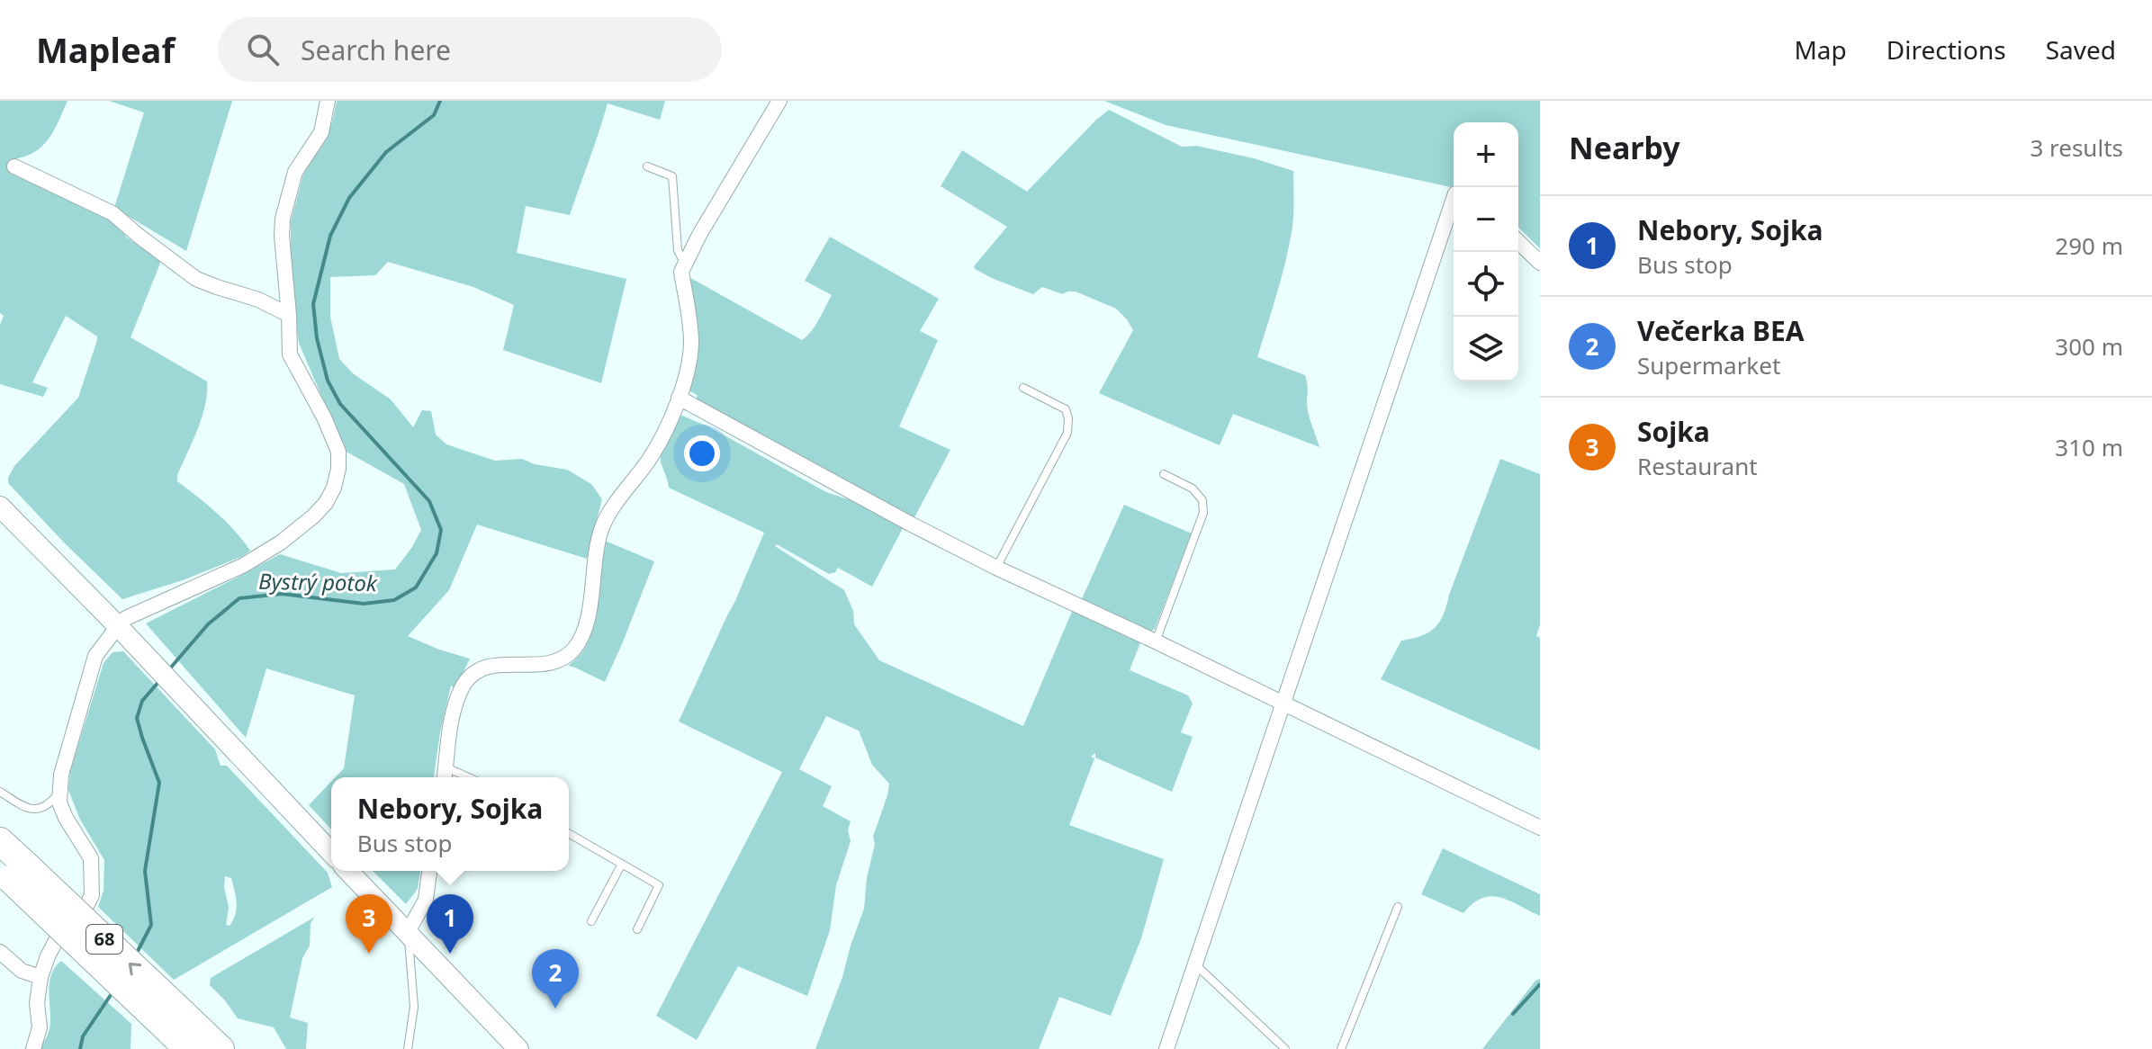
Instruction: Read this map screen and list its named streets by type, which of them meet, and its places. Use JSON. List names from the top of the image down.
{
  "streets": {
    "highway": ["68"]
  },
  "water": ["Bystrý potok"],
  "page": {
    "header": "Mapleaf",
    "search": "Search here",
    "nav": ["Map", "Directions", "Saved"],
    "heading": ["Nearby", "3 results"],
    "map_buttons": ["+", "−"],
    "list": [
      {
        "mark": "1",
        "name": "Nebory, Sojka",
        "note": "Bus stop",
        "value": "290 m"
      },
      {
        "mark": "2",
        "name": "Večerka BEA",
        "note": "Supermarket",
        "value": "300 m"
      },
      {
        "mark": "3",
        "name": "Sojka",
        "note": "Restaurant",
        "value": "310 m"
      }
    ],
    "popup": ["Nebory, Sojka", "Bus stop"],
    "pins": ["1", "3", "2"]
  }
}
